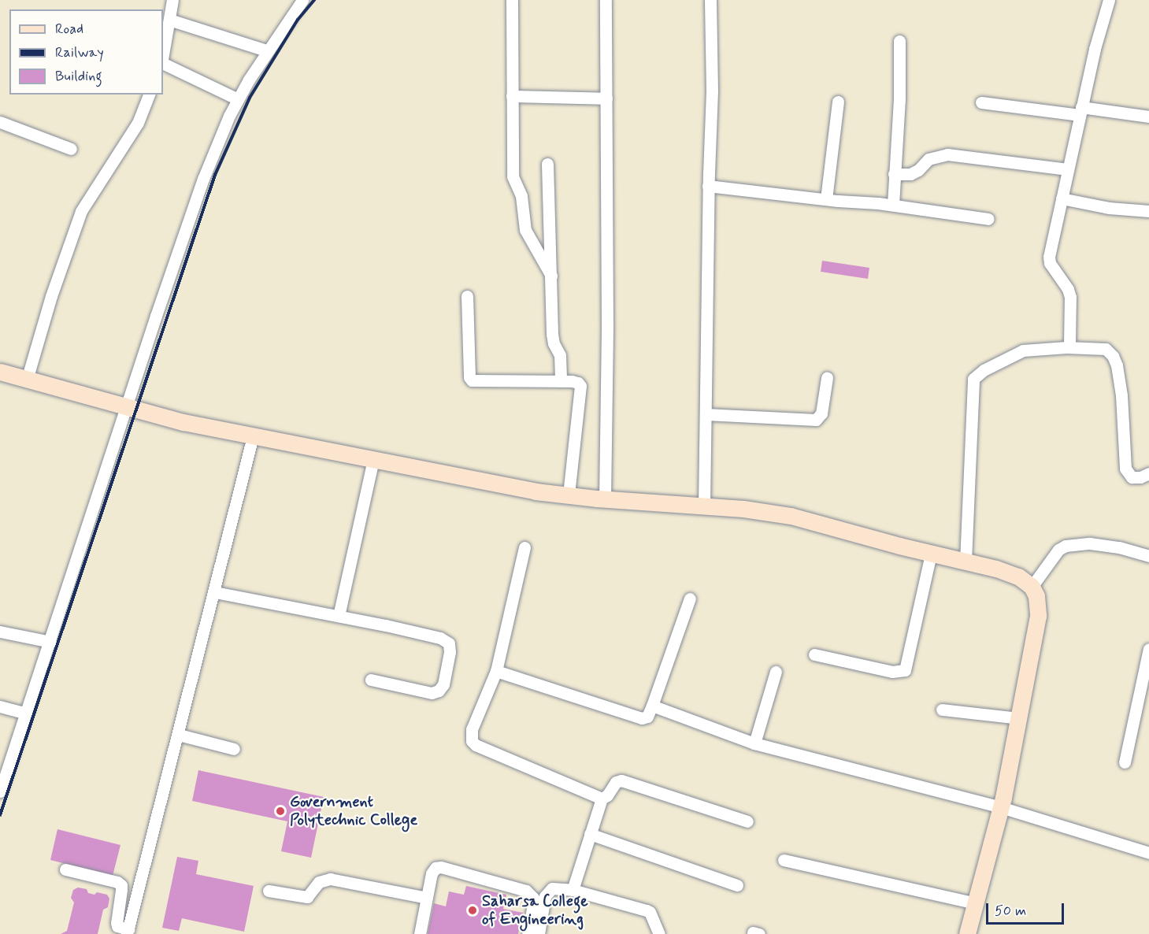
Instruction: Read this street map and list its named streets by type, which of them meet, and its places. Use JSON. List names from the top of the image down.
{
  "places": ["Government Polytechnic College", "Saharsa College of Engineering"],
  "legend": ["Road", "Railway", "Building"],
  "scale_bar": "50 m"
}
